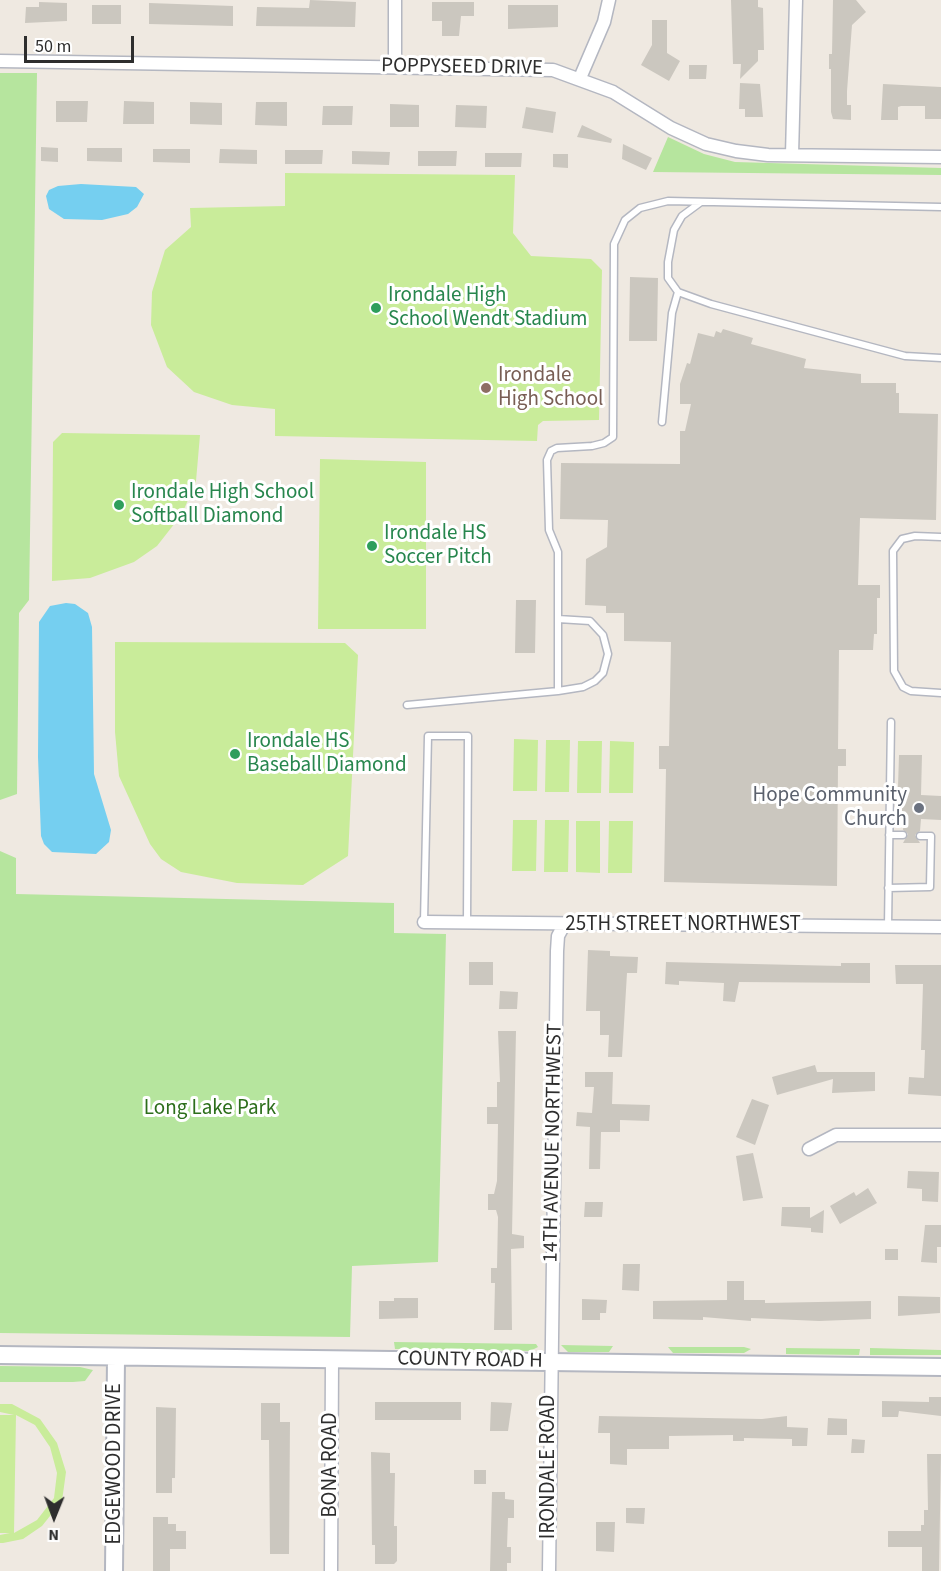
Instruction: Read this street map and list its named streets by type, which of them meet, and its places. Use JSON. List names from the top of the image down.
{
  "streets": {
    "street": [
      "POPPYSEED DRIVE",
      "25TH STREET NORTHWEST",
      "14TH AVENUE NORTHWEST",
      "COUNTY ROAD H",
      "EDGEWOOD DRIVE",
      "BONA ROAD",
      "IRONDALE ROAD"
    ]
  },
  "crossings": [
    ["25TH STREET NORTHWEST", "14TH AVENUE NORTHWEST"],
    ["14TH AVENUE NORTHWEST", "COUNTY ROAD H"],
    ["14TH AVENUE NORTHWEST", "IRONDALE ROAD"],
    ["COUNTY ROAD H", "EDGEWOOD DRIVE"],
    ["COUNTY ROAD H", "BONA ROAD"],
    ["COUNTY ROAD H", "IRONDALE ROAD"]
  ],
  "parks": ["Long Lake Park"],
  "places": [
    "Irondale High School Wendt Stadium",
    "Irondale High School",
    "Irondale High School Softball Diamond",
    "Irondale HS Soccer Pitch",
    "Irondale HS Baseball Diamond",
    "Hope Community Church"
  ],
  "scale_bar": "50 m",
  "north": "bottom"
}
